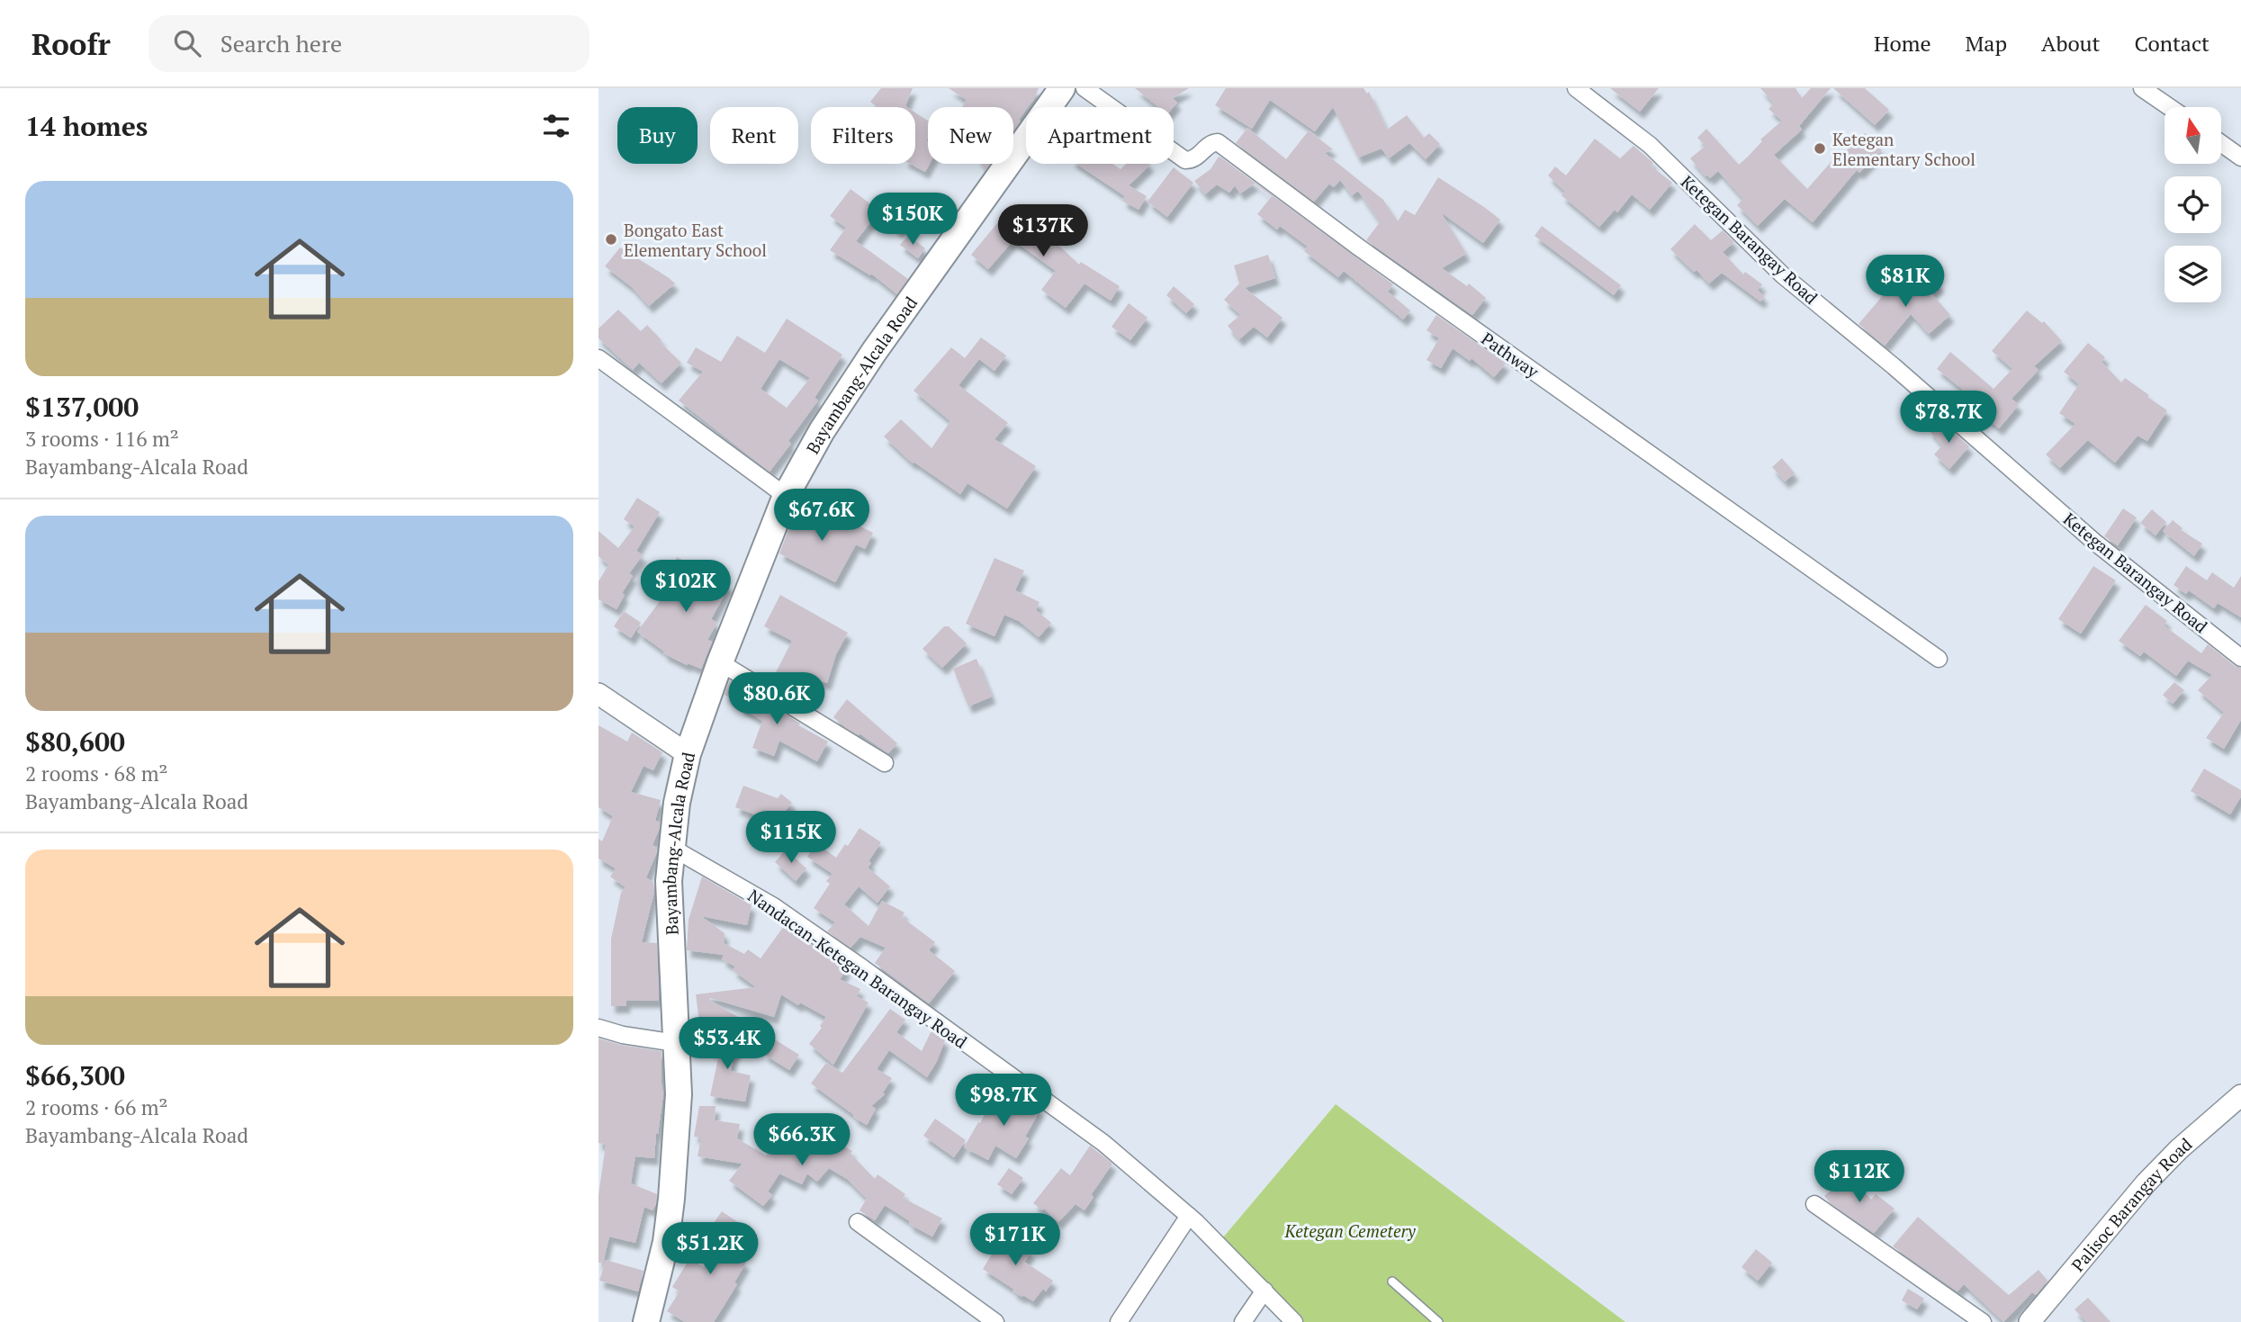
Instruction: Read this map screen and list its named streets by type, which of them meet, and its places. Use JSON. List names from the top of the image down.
{
  "streets": {
    "main road": ["Bayambang-Alcala Road"],
    "street": [
      "Ketegan Barangay Road",
      "Pathway",
      "Nandacan-Ketegan Barangay Road",
      "Palisoc Barangay Road"
    ]
  },
  "crossings": [
    ["Bayambang-Alcala Road", "Nandacan-Ketegan Barangay Road"]
  ],
  "parks": ["Ketegan Cemetery"],
  "places": ["Ketegan Elementary School", "Bongato East Elementary School"],
  "north": "top",
  "page": {
    "header": "Roofr",
    "search": "Search here",
    "nav": [
      "Home",
      "Map",
      "About",
      "Contact"
    ],
    "heading": "14 homes",
    "chip": [
      "Buy",
      "Rent",
      "Filters",
      "New",
      "Apartment"
    ],
    "list": [
      {
        "name": "$137,000",
        "note": "3 rooms · 116 m² · Bayambang-Alcala Road"
      },
      {
        "name": "$80,600",
        "note": "2 rooms · 68 m² · Bayambang-Alcala Road"
      },
      {
        "name": "$66,300",
        "note": "2 rooms · 66 m² · Bayambang-Alcala Road"
      }
    ],
    "price": [
      "$150K",
      "$137K",
      "$81K",
      "$78.7K",
      "$67.6K",
      "$102K",
      "$80.6K",
      "$115K",
      "$53.4K",
      "$98.7K",
      "$66.3K",
      "$112K",
      "$171K",
      "$51.2K"
    ]
  }
}
